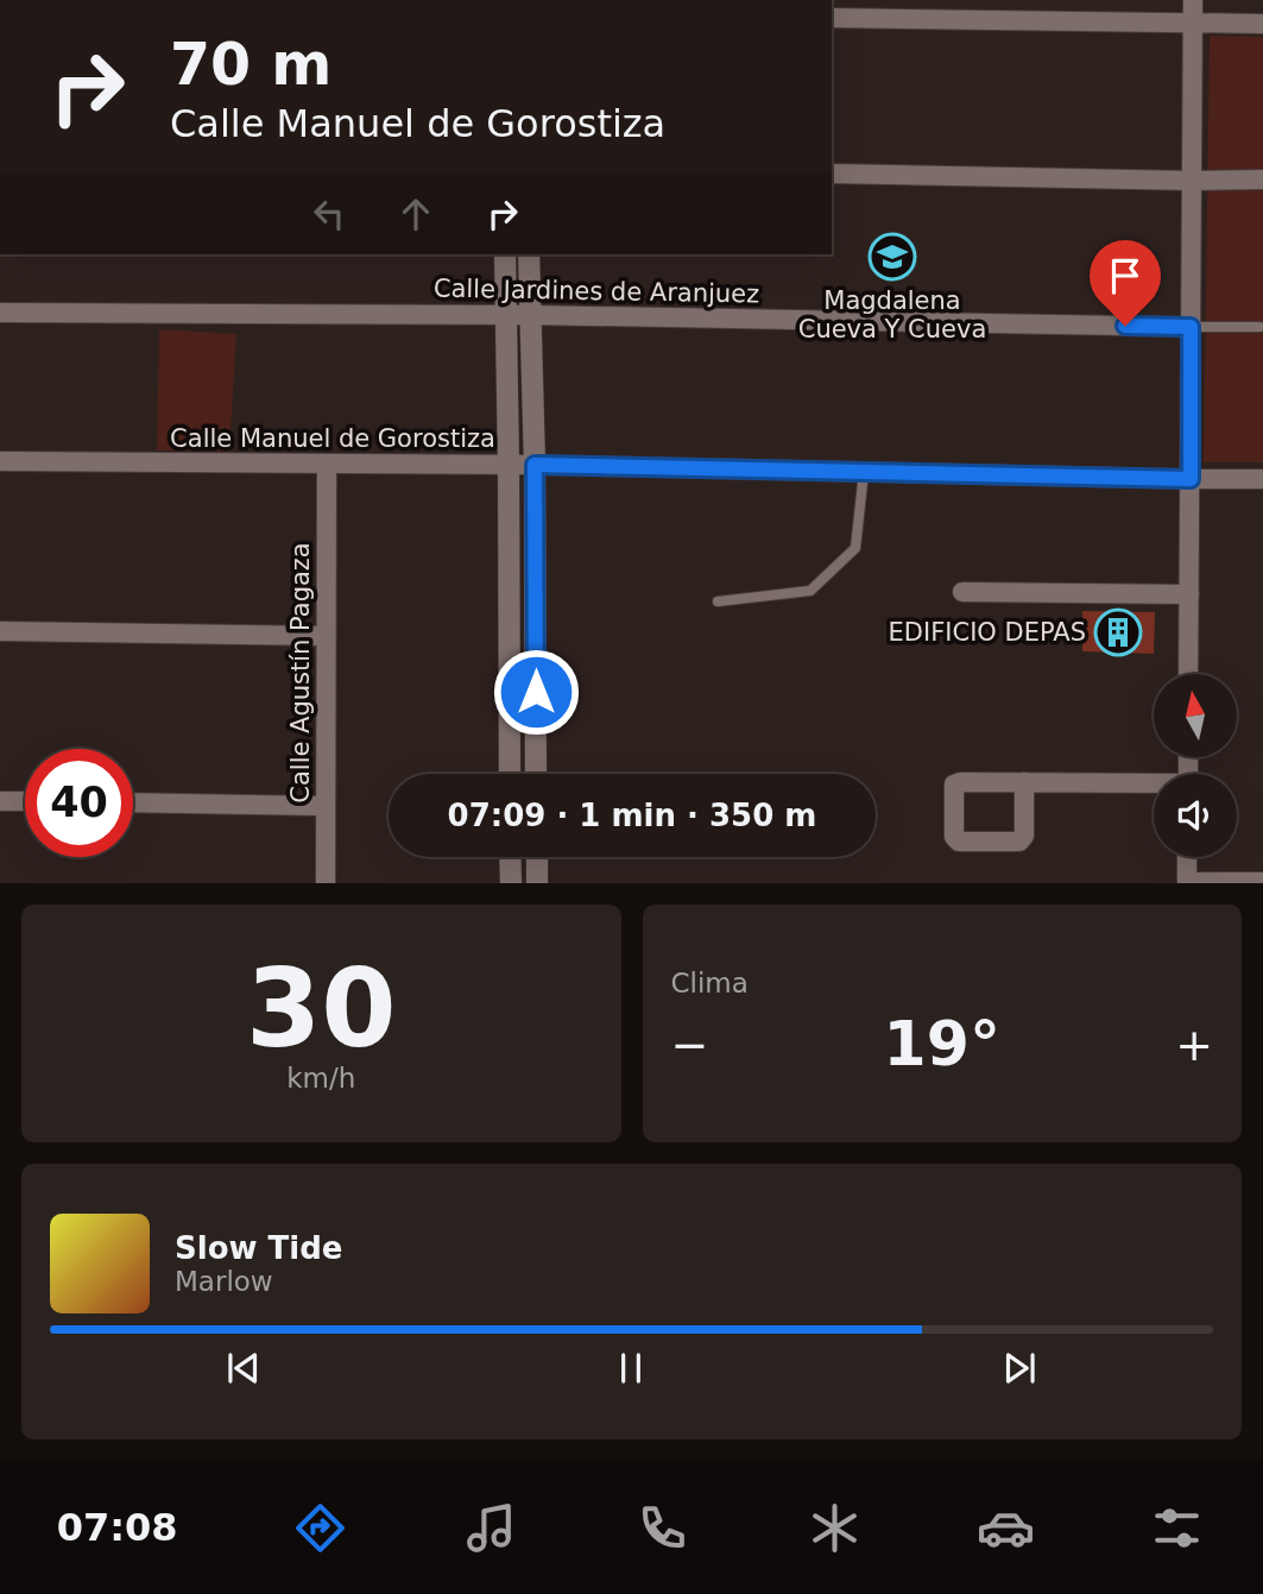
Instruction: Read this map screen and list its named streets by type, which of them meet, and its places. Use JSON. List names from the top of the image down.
{
  "streets": {
    "street": ["Calle Jardines de Aranjuez", "Calle Manuel de Gorostiza", "Calle Agustín Pagaza"]
  },
  "crossings": [
    ["Calle Manuel de Gorostiza", "Calle Agustín Pagaza"]
  ],
  "places": {
    "school or university": ["Magdalena Cueva Y Cueva"],
    "building": ["EDIFICIO DEPAS"]
  },
  "north": "top",
  "page": {
    "turn": ["70 m", "Calle Manuel de Gorostiza"],
    "limit": "40",
    "trip": "07:09 · 1 min · 350 m",
    "tile": [
      ["30", "km/h"],
      "Clima"
    ],
    "heat": ["−", "19°", "+"],
    "song": ["Slow Tide", "Marlow"],
    "tabs": "07:08"
  }
}
